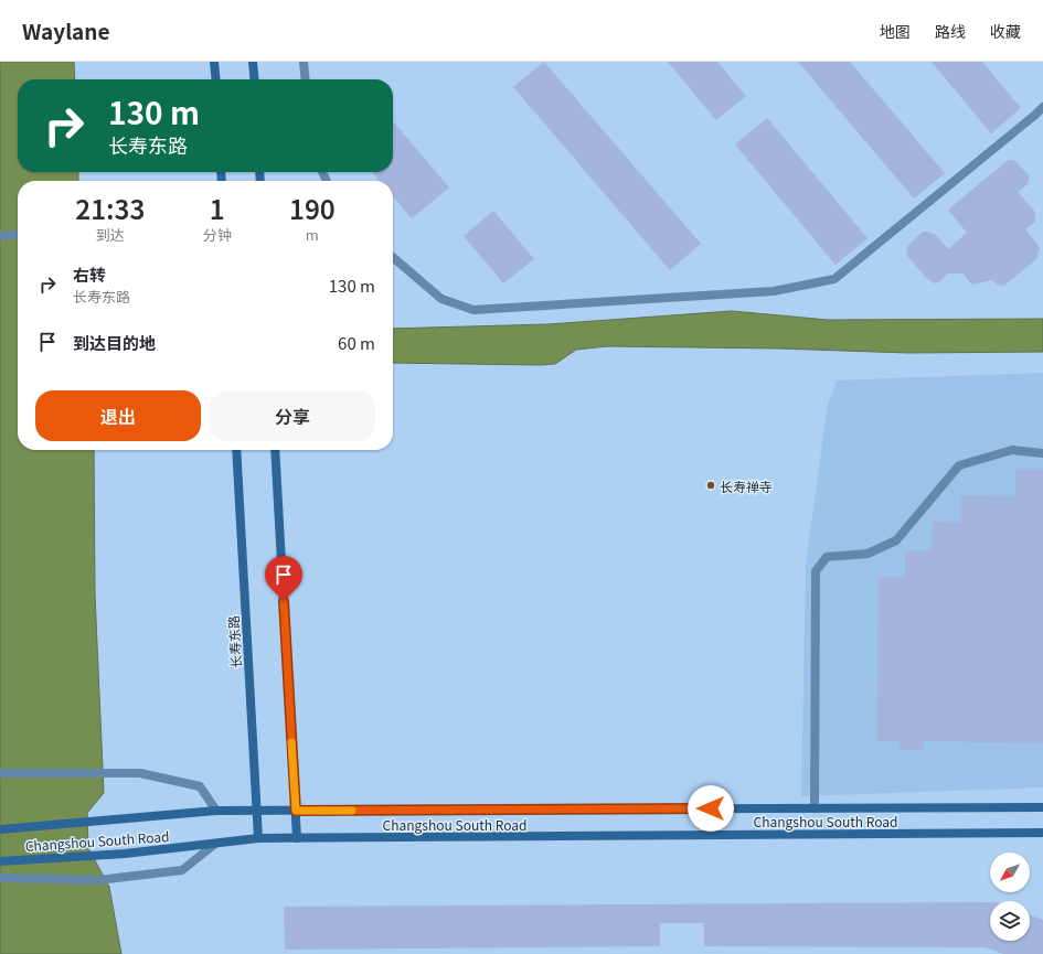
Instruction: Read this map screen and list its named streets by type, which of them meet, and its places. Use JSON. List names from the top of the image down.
{
  "streets": {
    "main road": ["长寿东路", "Changshou South Road"]
  },
  "crossings": [
    ["长寿东路", "Changshou South Road"]
  ],
  "places": ["长寿禅寺"],
  "north": "bottom left",
  "page": {
    "header": "Waylane",
    "nav": ["地图", "路线", "收藏"],
    "turn": ["130 m", "长寿东路"],
    "eta": [
      "21:33",
      "到达",
      "1",
      "分钟",
      "190",
      "m"
    ],
    "list": [
      {
        "name": "右转",
        "note": "长寿东路",
        "value": "130 m"
      },
      {
        "name": "到达目的地",
        "value": "60 m"
      }
    ],
    "buttons": ["退出", "分享"]
  }
}
